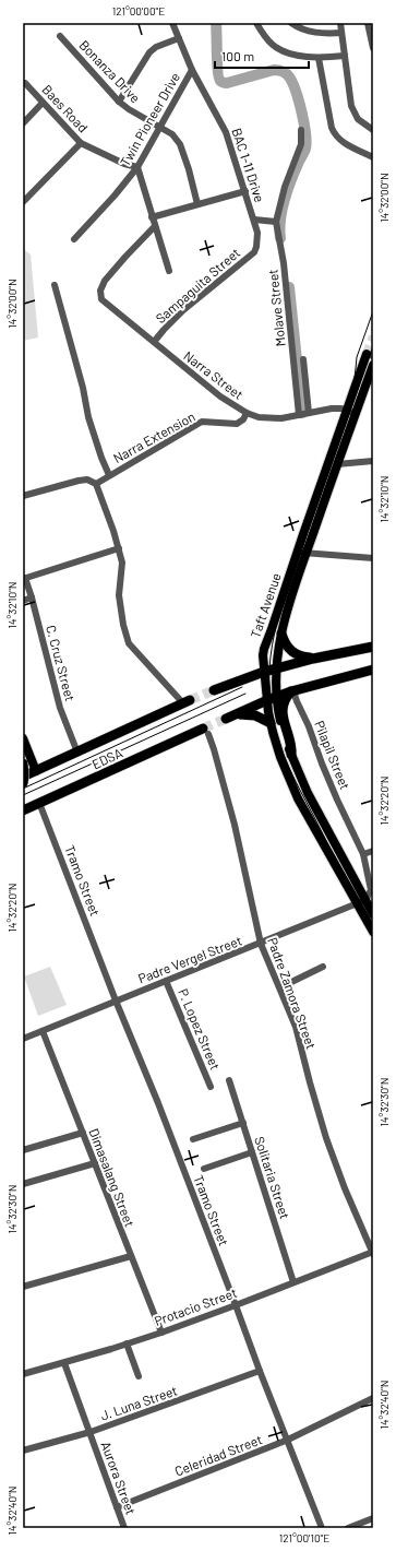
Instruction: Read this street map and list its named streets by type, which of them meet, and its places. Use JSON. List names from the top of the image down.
{
  "streets": {
    "highway": ["EDSA"],
    "main road": ["Taft Avenue"],
    "street": [
      "Bonanza Drive",
      "Baes Road",
      "Twin Pioneer Drive",
      "BAC 1-11 Drive",
      "Sampaguita Street",
      "Molave Street",
      "Narra Street",
      "Narra Extension",
      "C. Cruz Street",
      "Pilapil Street",
      "Tramo Street",
      "Padre Vergel Street",
      "Padre Zamora Street",
      "P. Lopez Street",
      "Dimasalang Street",
      "Solitaria Street",
      "Protacio Street",
      "J. Luna Street",
      "Celeridad Street",
      "Aurora Street"
    ]
  },
  "crossings": [
    ["Bonanza Drive", "Twin Pioneer Drive"],
    ["Baes Road", "Twin Pioneer Drive"],
    ["Twin Pioneer Drive", "BAC 1-11 Drive"],
    ["BAC 1-11 Drive", "Sampaguita Street"],
    ["Sampaguita Street", "Narra Street"],
    ["Molave Street", "Narra Street"],
    ["Narra Street", "Narra Extension"],
    ["Narra Street", "Taft Avenue"],
    ["Taft Avenue", "Pilapil Street"],
    ["Taft Avenue", "Padre Vergel Street"],
    ["C. Cruz Street", "EDSA"],
    ["Pilapil Street", "Padre Vergel Street"],
    ["EDSA", "Tramo Street"],
    ["EDSA", "Padre Zamora Street"],
    ["Tramo Street", "Padre Vergel Street"],
    ["Tramo Street", "Protacio Street"],
    ["Tramo Street", "J. Luna Street"],
    ["Tramo Street", "Celeridad Street"],
    ["Padre Vergel Street", "Padre Zamora Street"],
    ["Padre Vergel Street", "P. Lopez Street"],
    ["Padre Vergel Street", "Dimasalang Street"],
    ["Padre Zamora Street", "Protacio Street"],
    ["Dimasalang Street", "Protacio Street"],
    ["Solitaria Street", "Protacio Street"],
    ["Protacio Street", "Aurora Street"],
    ["J. Luna Street", "Aurora Street"],
    ["Celeridad Street", "Aurora Street"]
  ],
  "scale_bar": "100 m",
  "coordinates": [
    "121°00'00\"E",
    "14°32'00\"N",
    "14°32'10\"N",
    "14°32'20\"N",
    "14°32'30\"N",
    "14°32'40\"N",
    "121°00'10\"E"
  ]
}
